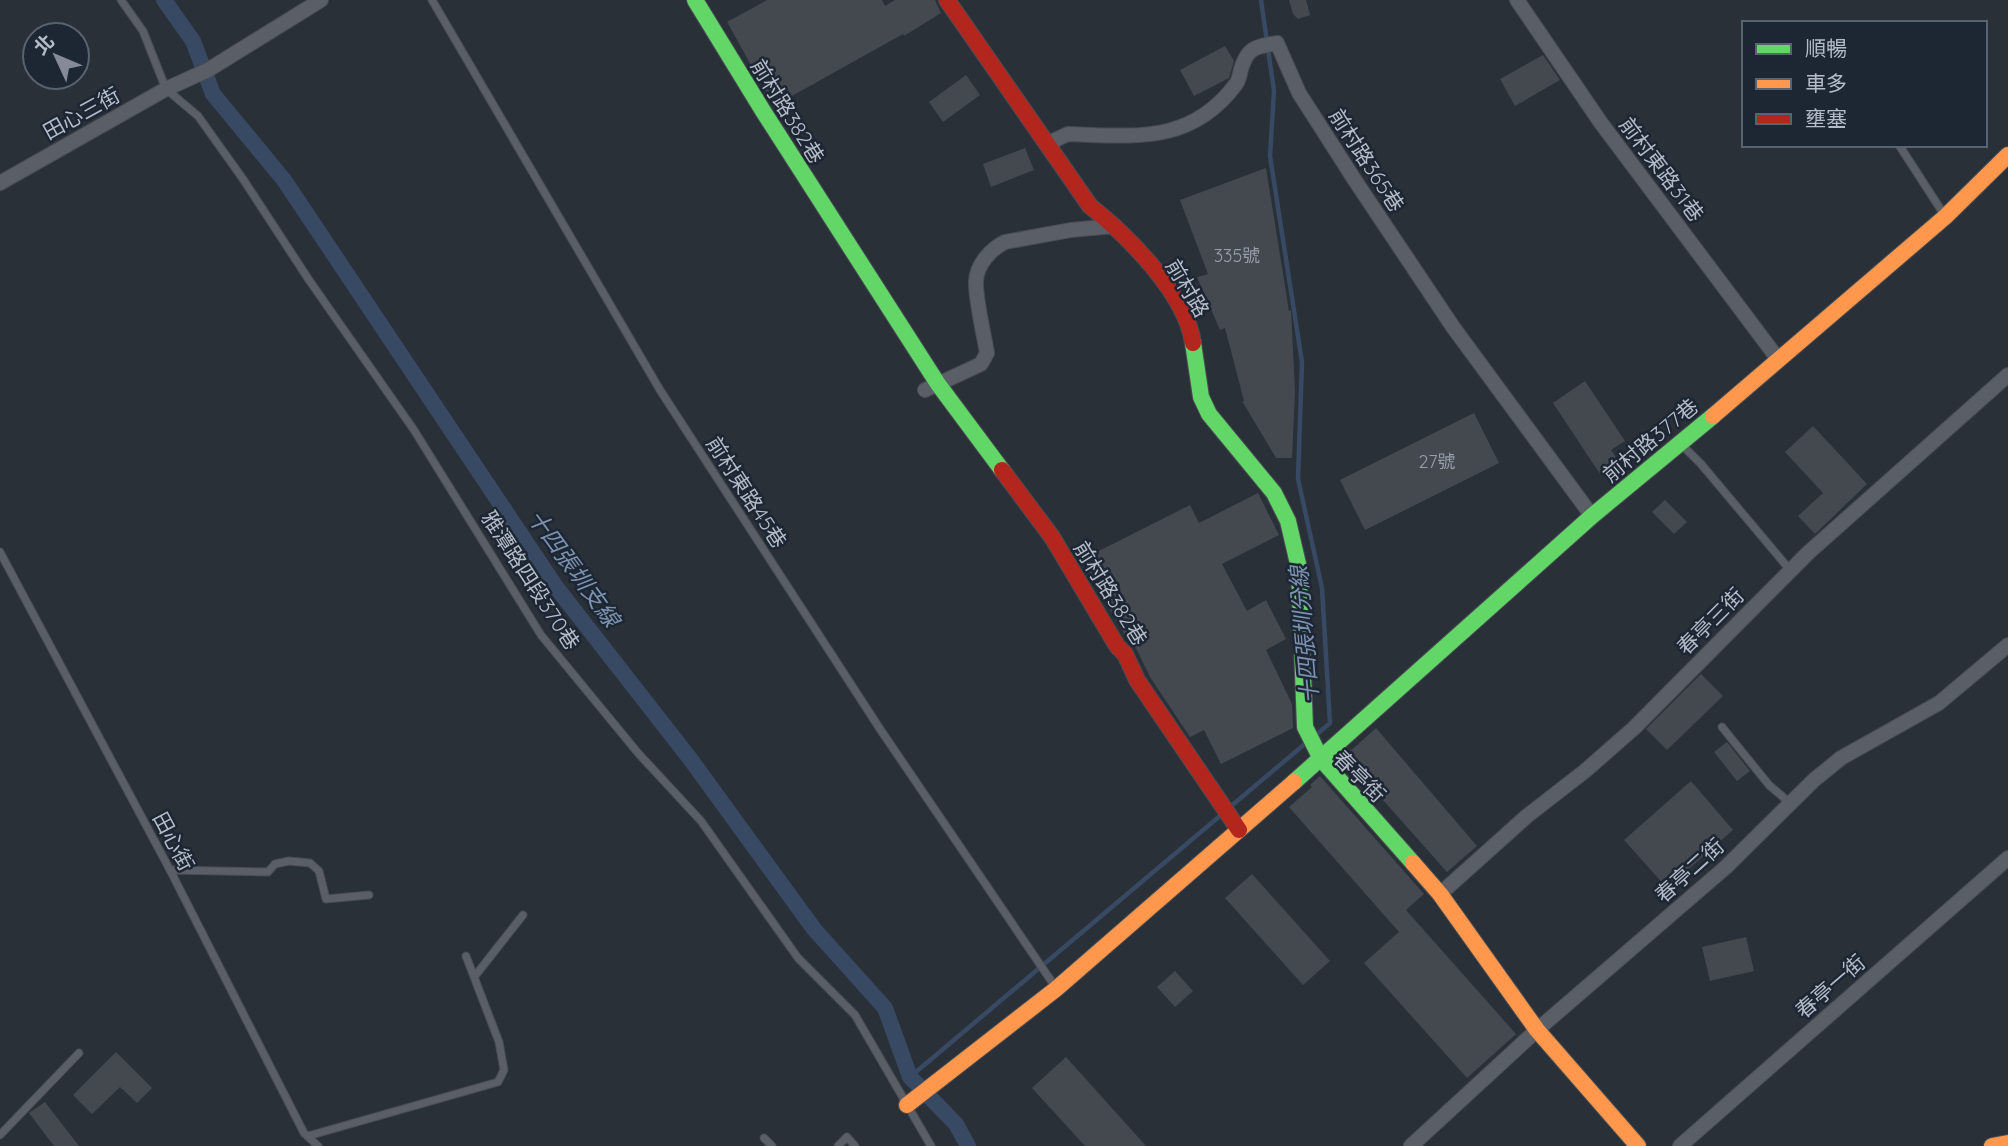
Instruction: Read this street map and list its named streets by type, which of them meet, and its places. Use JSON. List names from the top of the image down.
{
  "streets": {
    "street": [
      "前村路382巷",
      "田心三街",
      "前村路365巷",
      "前村東路31巷",
      "前村路",
      "前村路377巷",
      "春亭三街",
      "春亭街",
      "春亭二街",
      "春亭一街"
    ],
    "lane": ["前村東路45巷", "雅潭路四段370巷", "田心街"]
  },
  "crossings": [
    ["前村路382巷", "春亭街"],
    ["田心三街", "雅潭路四段370巷"],
    ["前村路365巷", "前村路"],
    ["前村路365巷", "前村路377巷"],
    ["前村東路31巷", "前村路377巷"],
    ["前村路", "前村路377巷"],
    ["前村路", "春亭街"],
    ["前村路377巷", "春亭街"],
    ["前村東路45巷", "春亭街"],
    ["雅潭路四段370巷", "春亭街"],
    ["春亭三街", "春亭街"],
    ["春亭街", "春亭二街"]
  ],
  "water": ["十四張圳支線", "十四張圳分線"],
  "house_numbers": ["335號", "27號"],
  "legend": ["順暢", "車多", "壅塞"],
  "north": "top left"
}
